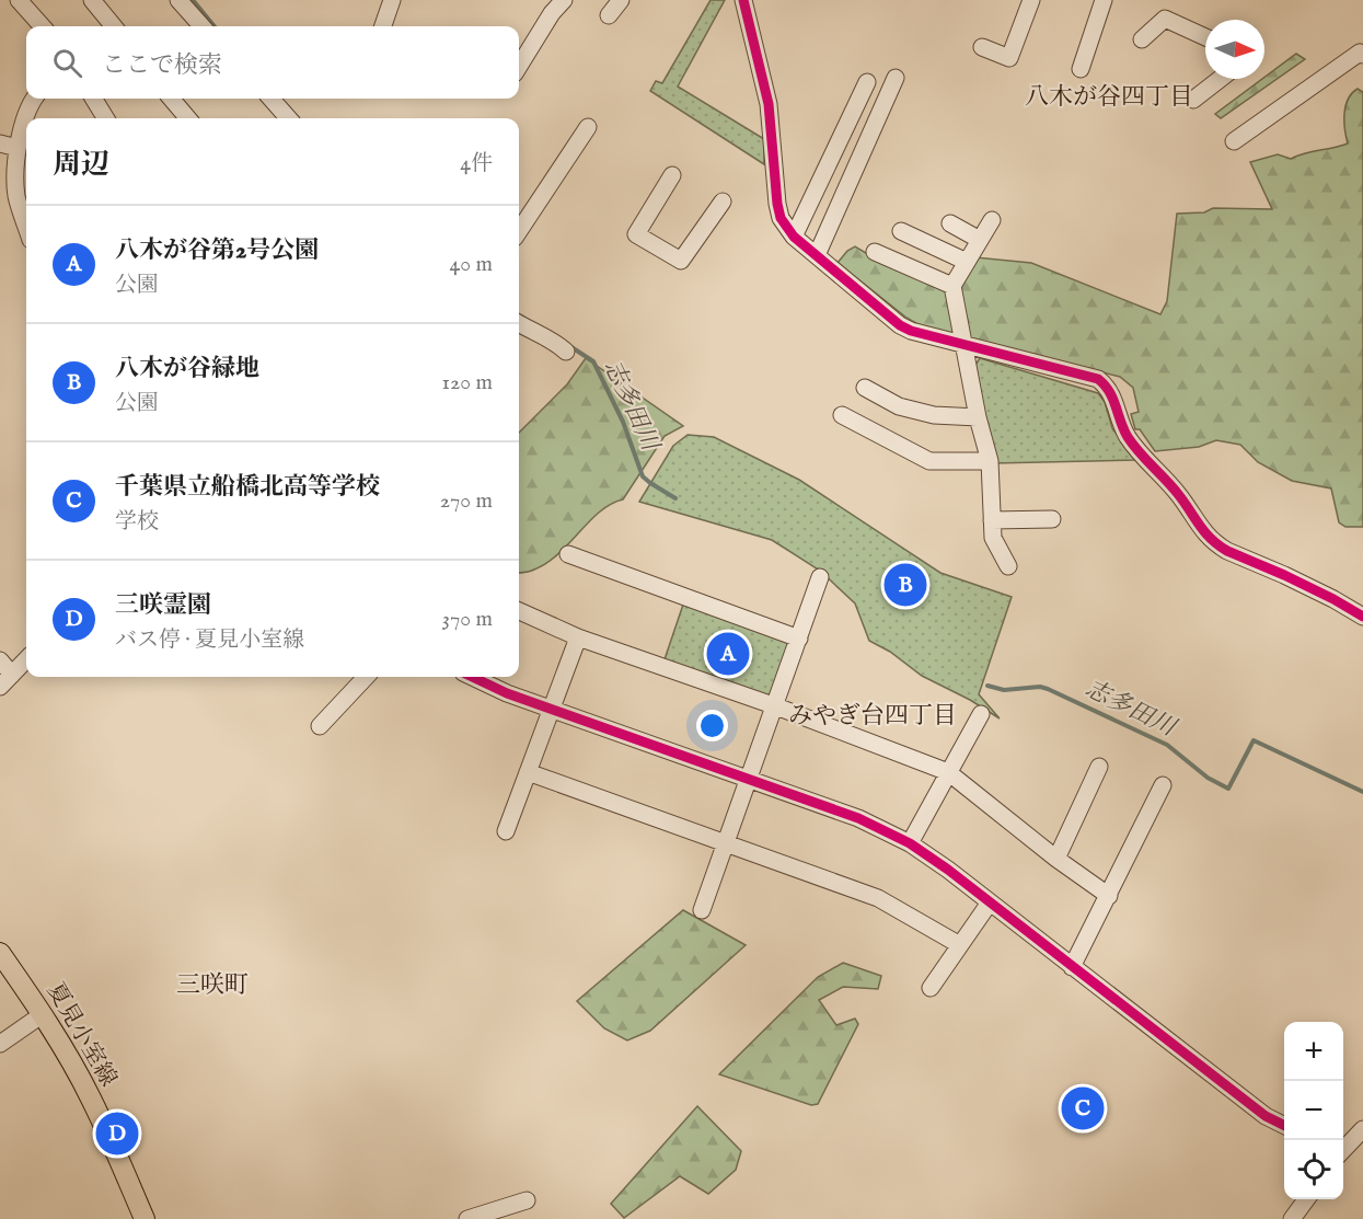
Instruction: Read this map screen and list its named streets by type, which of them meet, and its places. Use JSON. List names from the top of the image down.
{
  "streets": {
    "main road": ["夏見小室線"]
  },
  "districts": ["八木が谷四丁目", "みやぎ台四丁目", "三咲町"],
  "water": ["志多田川"],
  "north": "right",
  "page": {
    "search": "ここで検索",
    "heading": ["周辺", "4件"],
    "list": [
      {
        "mark": "A",
        "name": "八木が谷第2号公園",
        "note": "公園",
        "value": "40 m"
      },
      {
        "mark": "B",
        "name": "八木が谷緑地",
        "note": "公園",
        "value": "120 m"
      },
      {
        "mark": "C",
        "name": "千葉県立船橋北高等学校",
        "note": "学校",
        "value": "270 m"
      },
      {
        "mark": "D",
        "name": "三咲霊園",
        "note": "バス停 · 夏見小室線",
        "value": "370 m"
      }
    ],
    "pins": [
      "B",
      "A",
      "C",
      "D"
    ],
    "map_buttons": ["+", "−"]
  }
}
